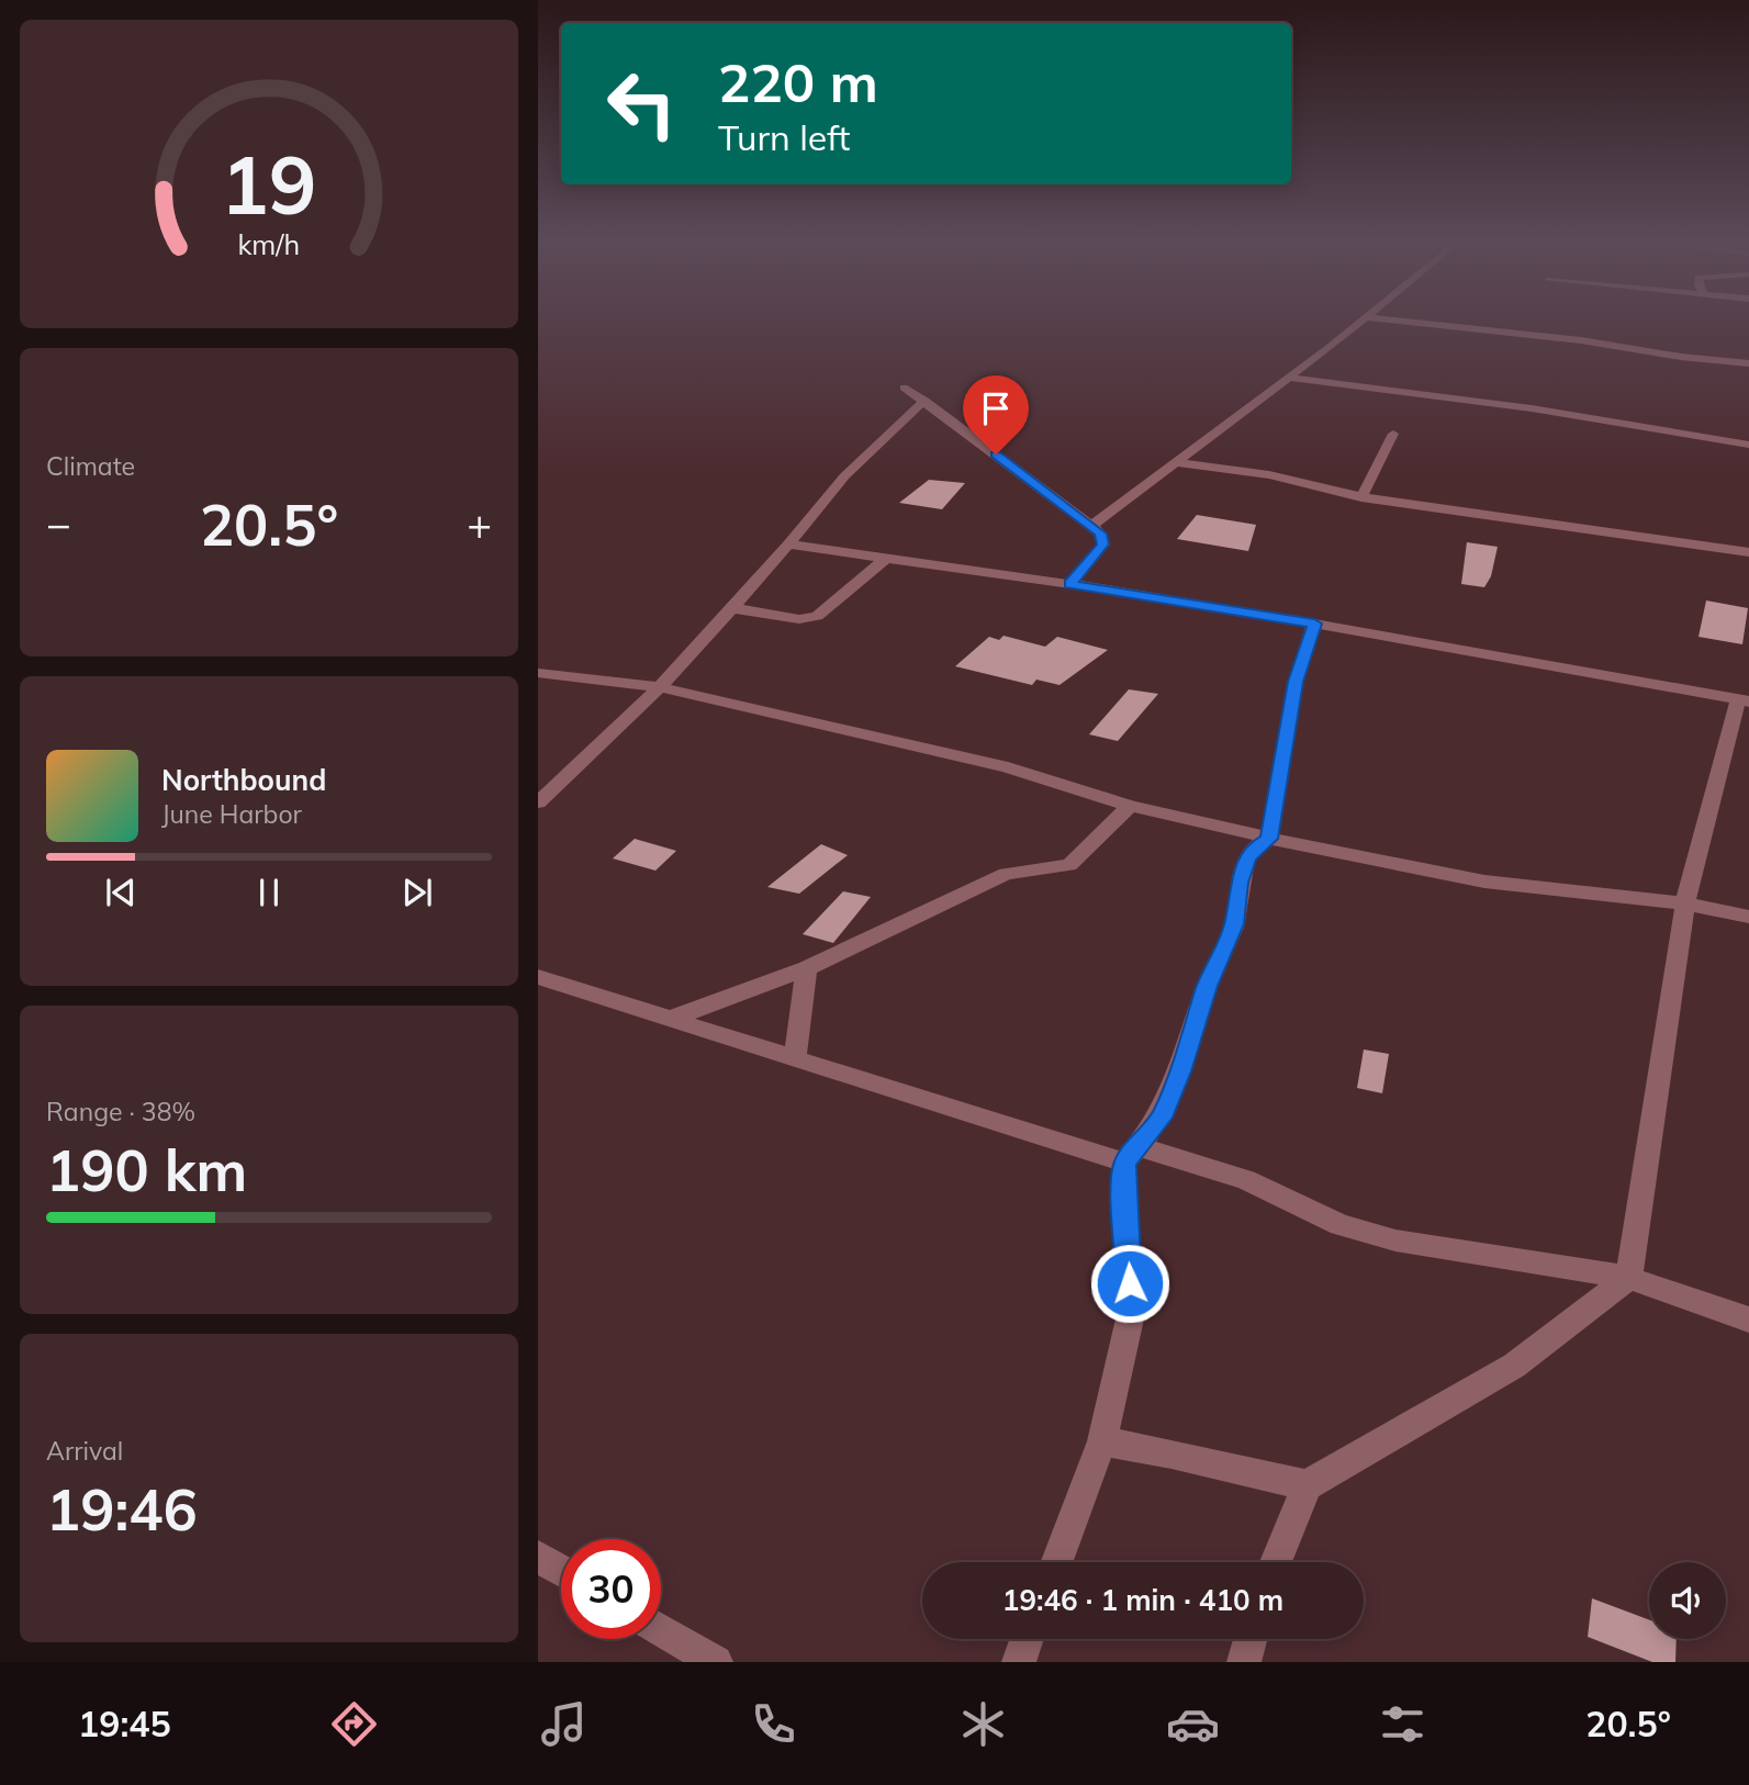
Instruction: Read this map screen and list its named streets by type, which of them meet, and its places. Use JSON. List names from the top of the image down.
{
  "page": {
    "turn": ["220 m", "Turn left"],
    "tile": [
      "Climate",
      ["Range · 38%", "190 km"],
      ["Arrival", "19:46"]
    ],
    "heat": ["−", "20.5°", "+"],
    "song": ["Northbound", "June Harbor"],
    "limit": "30",
    "trip": "19:46 · 1 min · 410 m",
    "tabs": ["19:45", "20.5°"],
    "gauge": ["19", "km/h"]
  }
}
